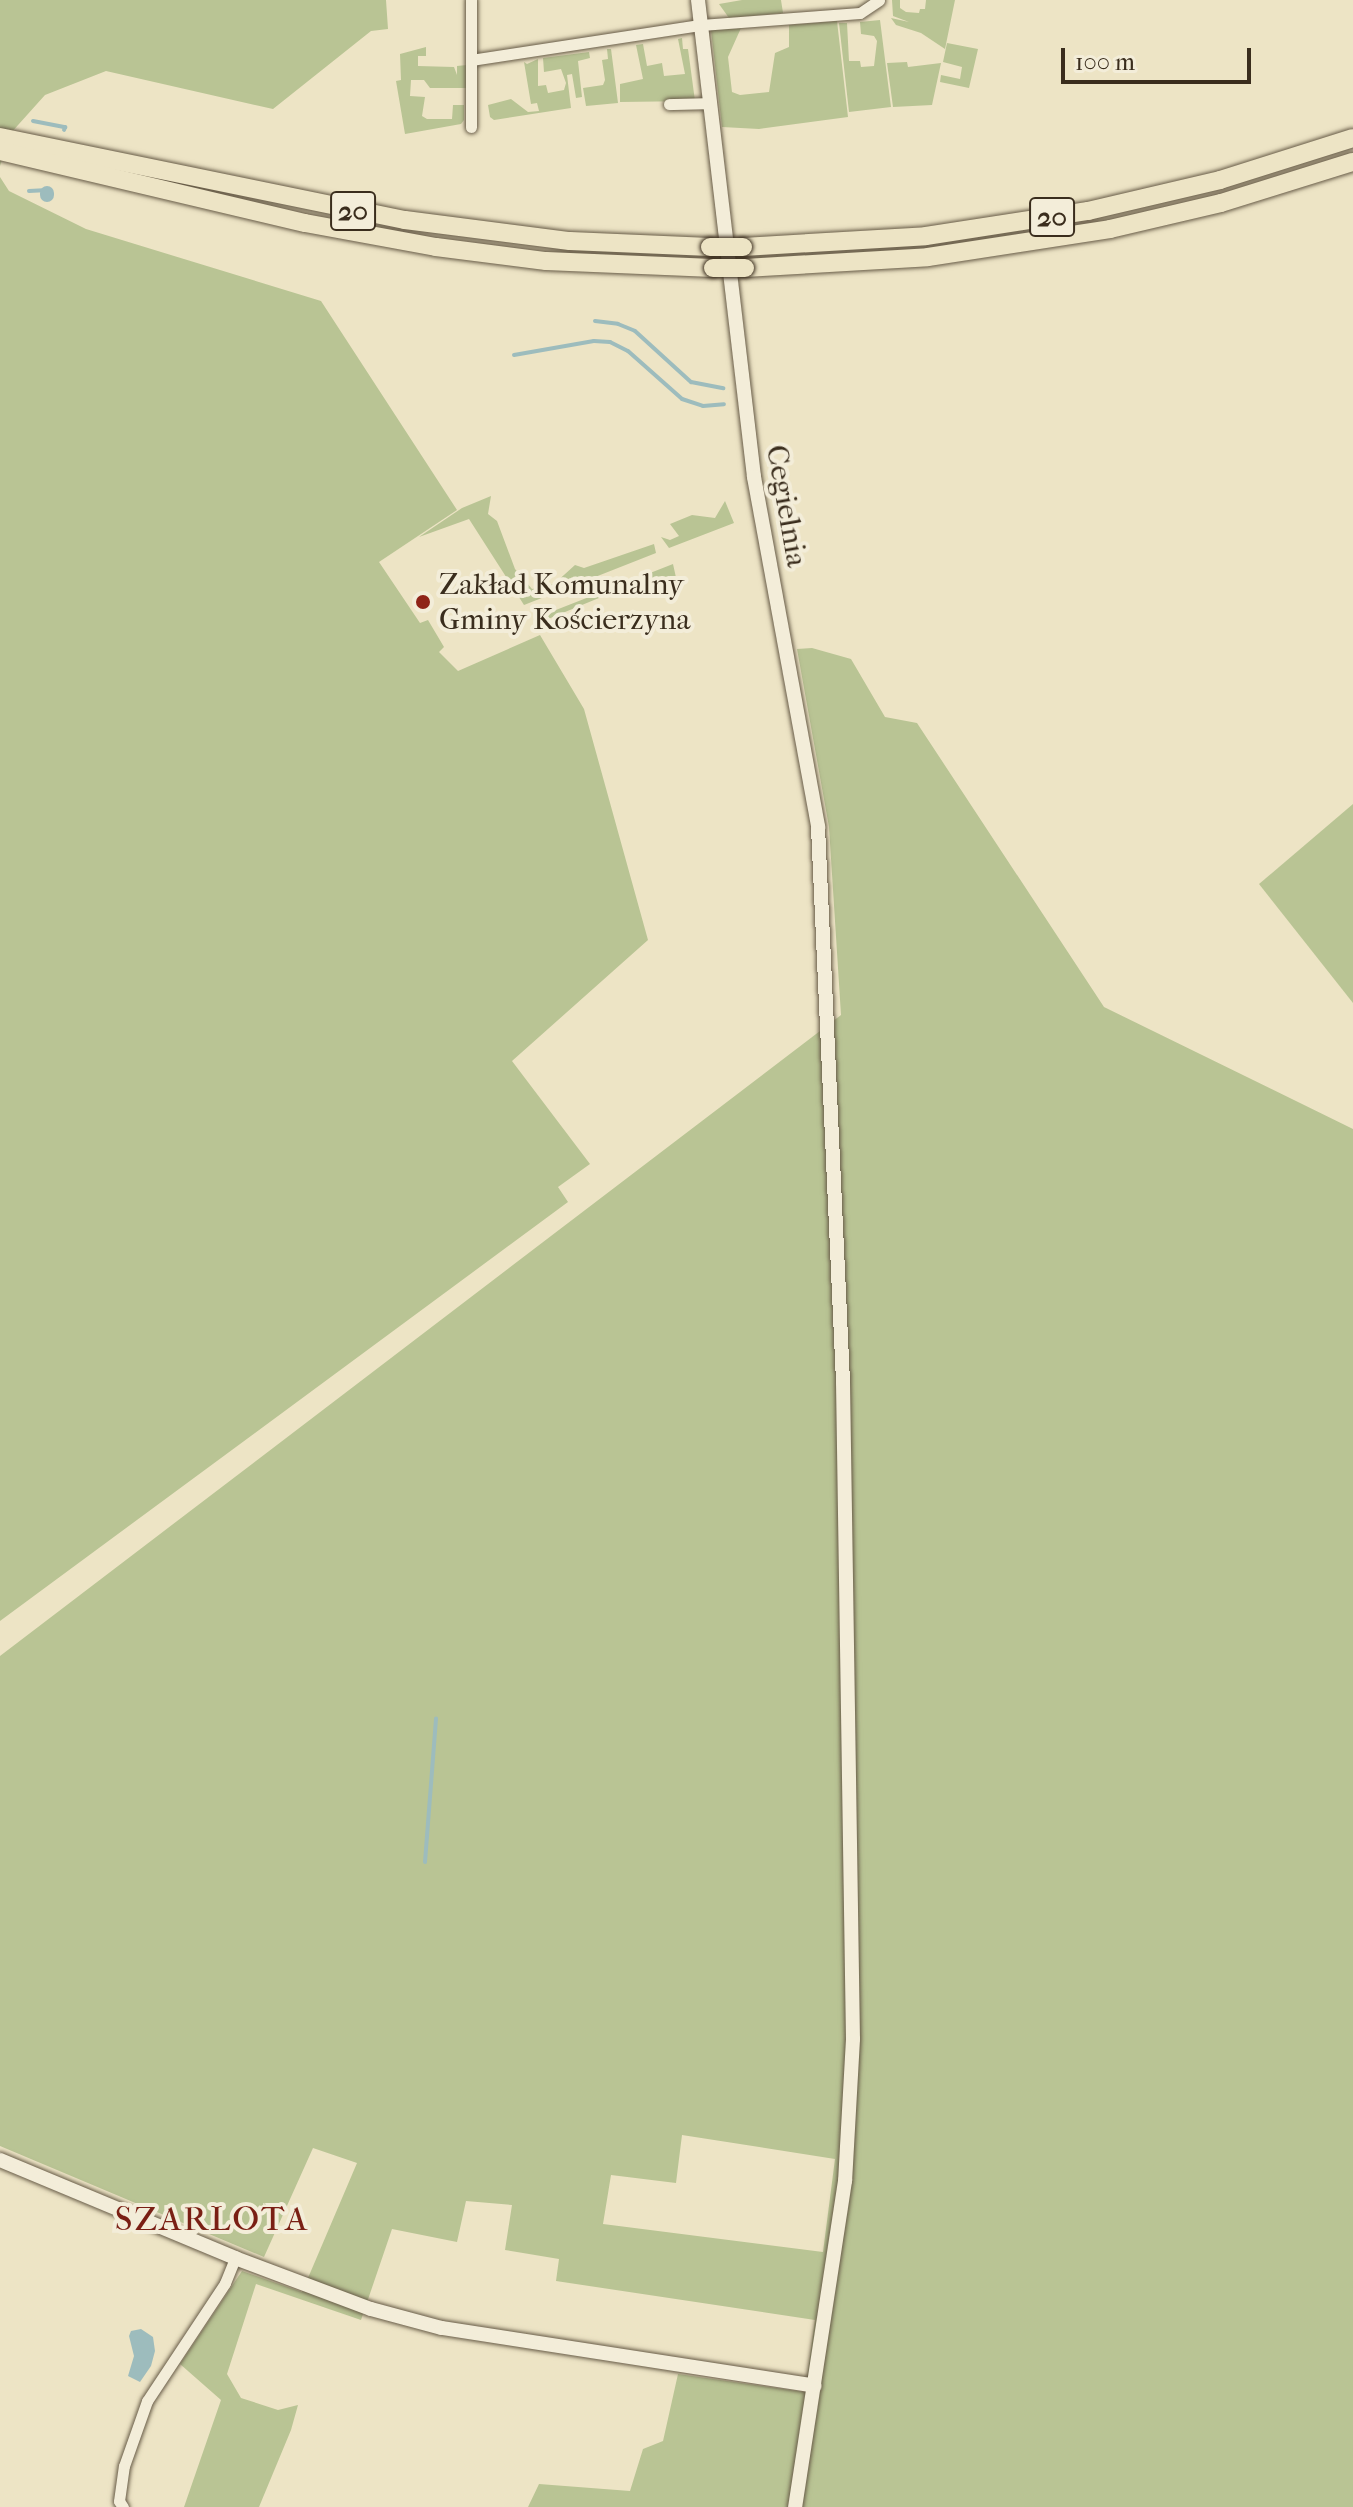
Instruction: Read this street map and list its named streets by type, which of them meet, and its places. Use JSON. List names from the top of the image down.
{
  "streets": {
    "main road": ["20"],
    "street": ["Cegielnia"]
  },
  "districts": ["SZARLOTA"],
  "places": ["Zakład Komunalny Gminy Kościerzyna"],
  "scale_bar": "100 m"
}
